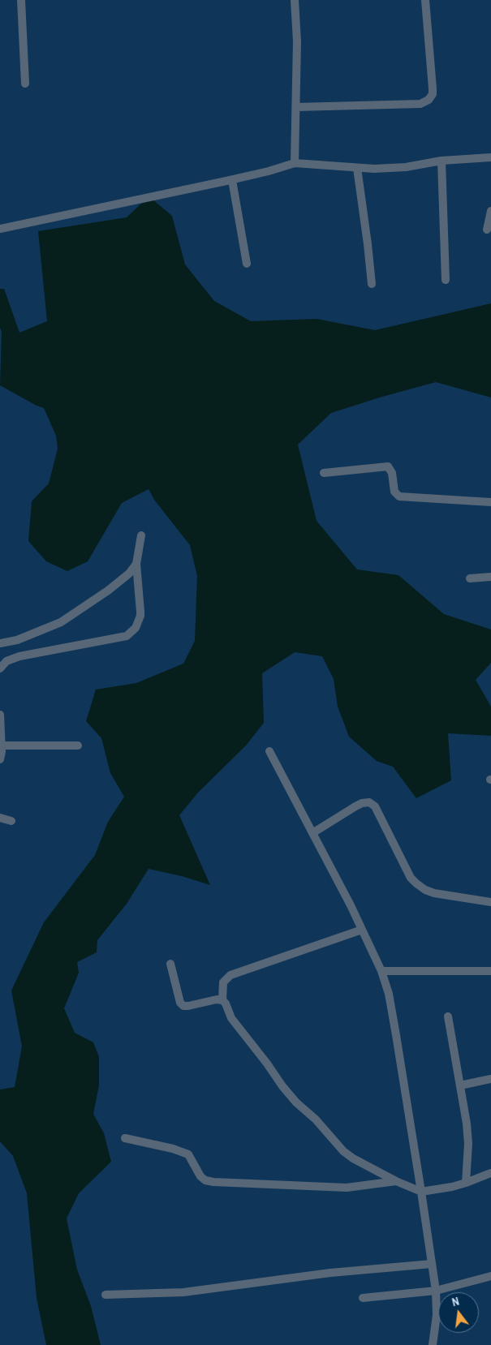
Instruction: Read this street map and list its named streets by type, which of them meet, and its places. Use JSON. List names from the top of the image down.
{
  "north": "top"
}
